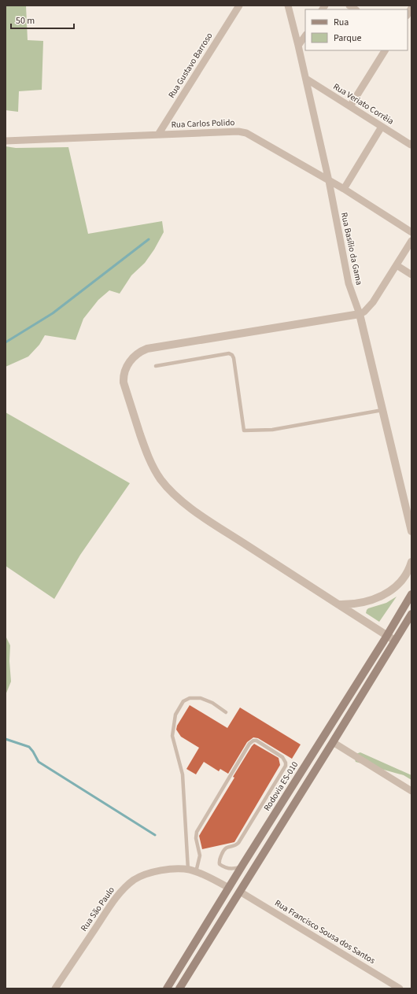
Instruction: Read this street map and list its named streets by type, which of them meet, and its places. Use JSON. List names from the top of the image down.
{
  "streets": {
    "main road": ["Rodovia ES-010"],
    "street": [
      "Rua Gustavo Barroso",
      "Rua Veriato Corrêia",
      "Rua Carlos Polido",
      "Rua Basílio da Gama",
      "Rua São Paulo",
      "Rua Francisco Sousa dos Santos"
    ]
  },
  "crossings": [
    ["Rua Gustavo Barroso", "Rua Carlos Polido"],
    ["Rua Veriato Corrêia", "Rua Basílio da Gama"],
    ["Rua Carlos Polido", "Rua Basílio da Gama"],
    ["Rodovia ES-010", "Rua São Paulo"]
  ],
  "legend": ["Rua", "Parque"],
  "scale_bar": "50 m"
}
